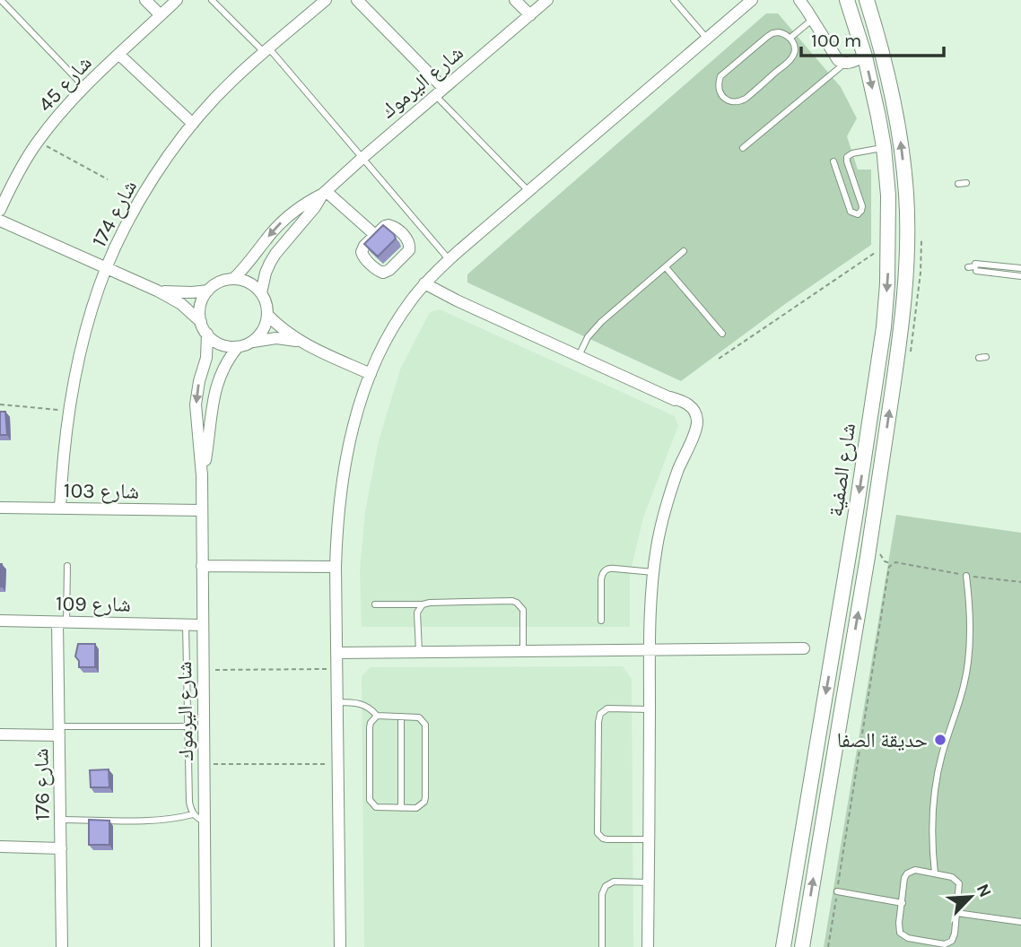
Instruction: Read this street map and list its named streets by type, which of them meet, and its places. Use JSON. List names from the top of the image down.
{
  "streets": {
    "main road": ["شارع الصفية"],
    "street": [
      "شارع اليرموك",
      "شارع 45",
      "شارع 174",
      "شارع 103",
      "شارع 109",
      "شارع 176"
    ]
  },
  "crossings": [
    ["شارع اليرموك", "شارع 103"],
    ["شارع اليرموك", "شارع 109"],
    ["شارع 174", "شارع 103"],
    ["شارع 109", "شارع 176"]
  ],
  "places": ["حديقة الصفا"],
  "scale_bar": "100 m",
  "north": "top right"
}
